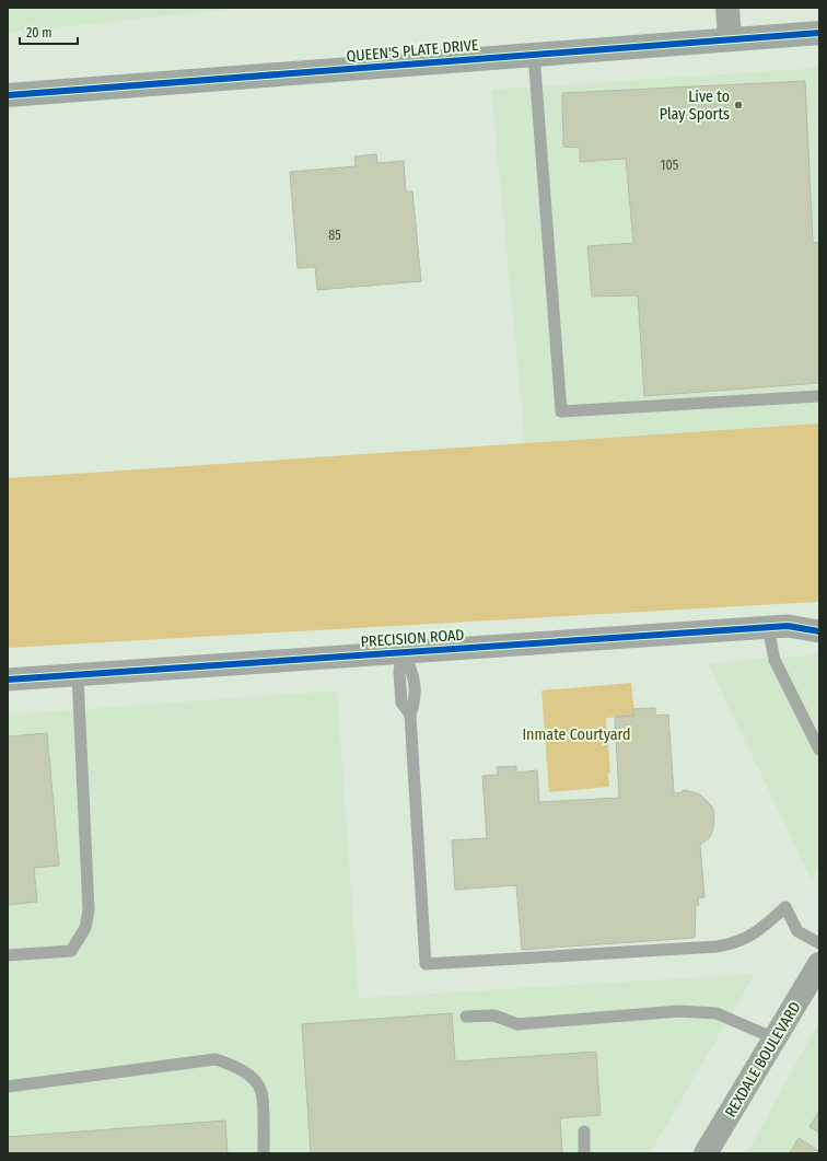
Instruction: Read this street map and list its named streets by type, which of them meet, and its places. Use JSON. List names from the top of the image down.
{
  "streets": {
    "street": ["QUEEN'S PLATE DRIVE", "PRECISION ROAD", "REXDALE BOULEVARD"]
  },
  "parks": ["Inmate Courtyard"],
  "places": ["Live to Play Sports"],
  "house_numbers": ["105", "85"],
  "scale_bar": "20 m"
}
